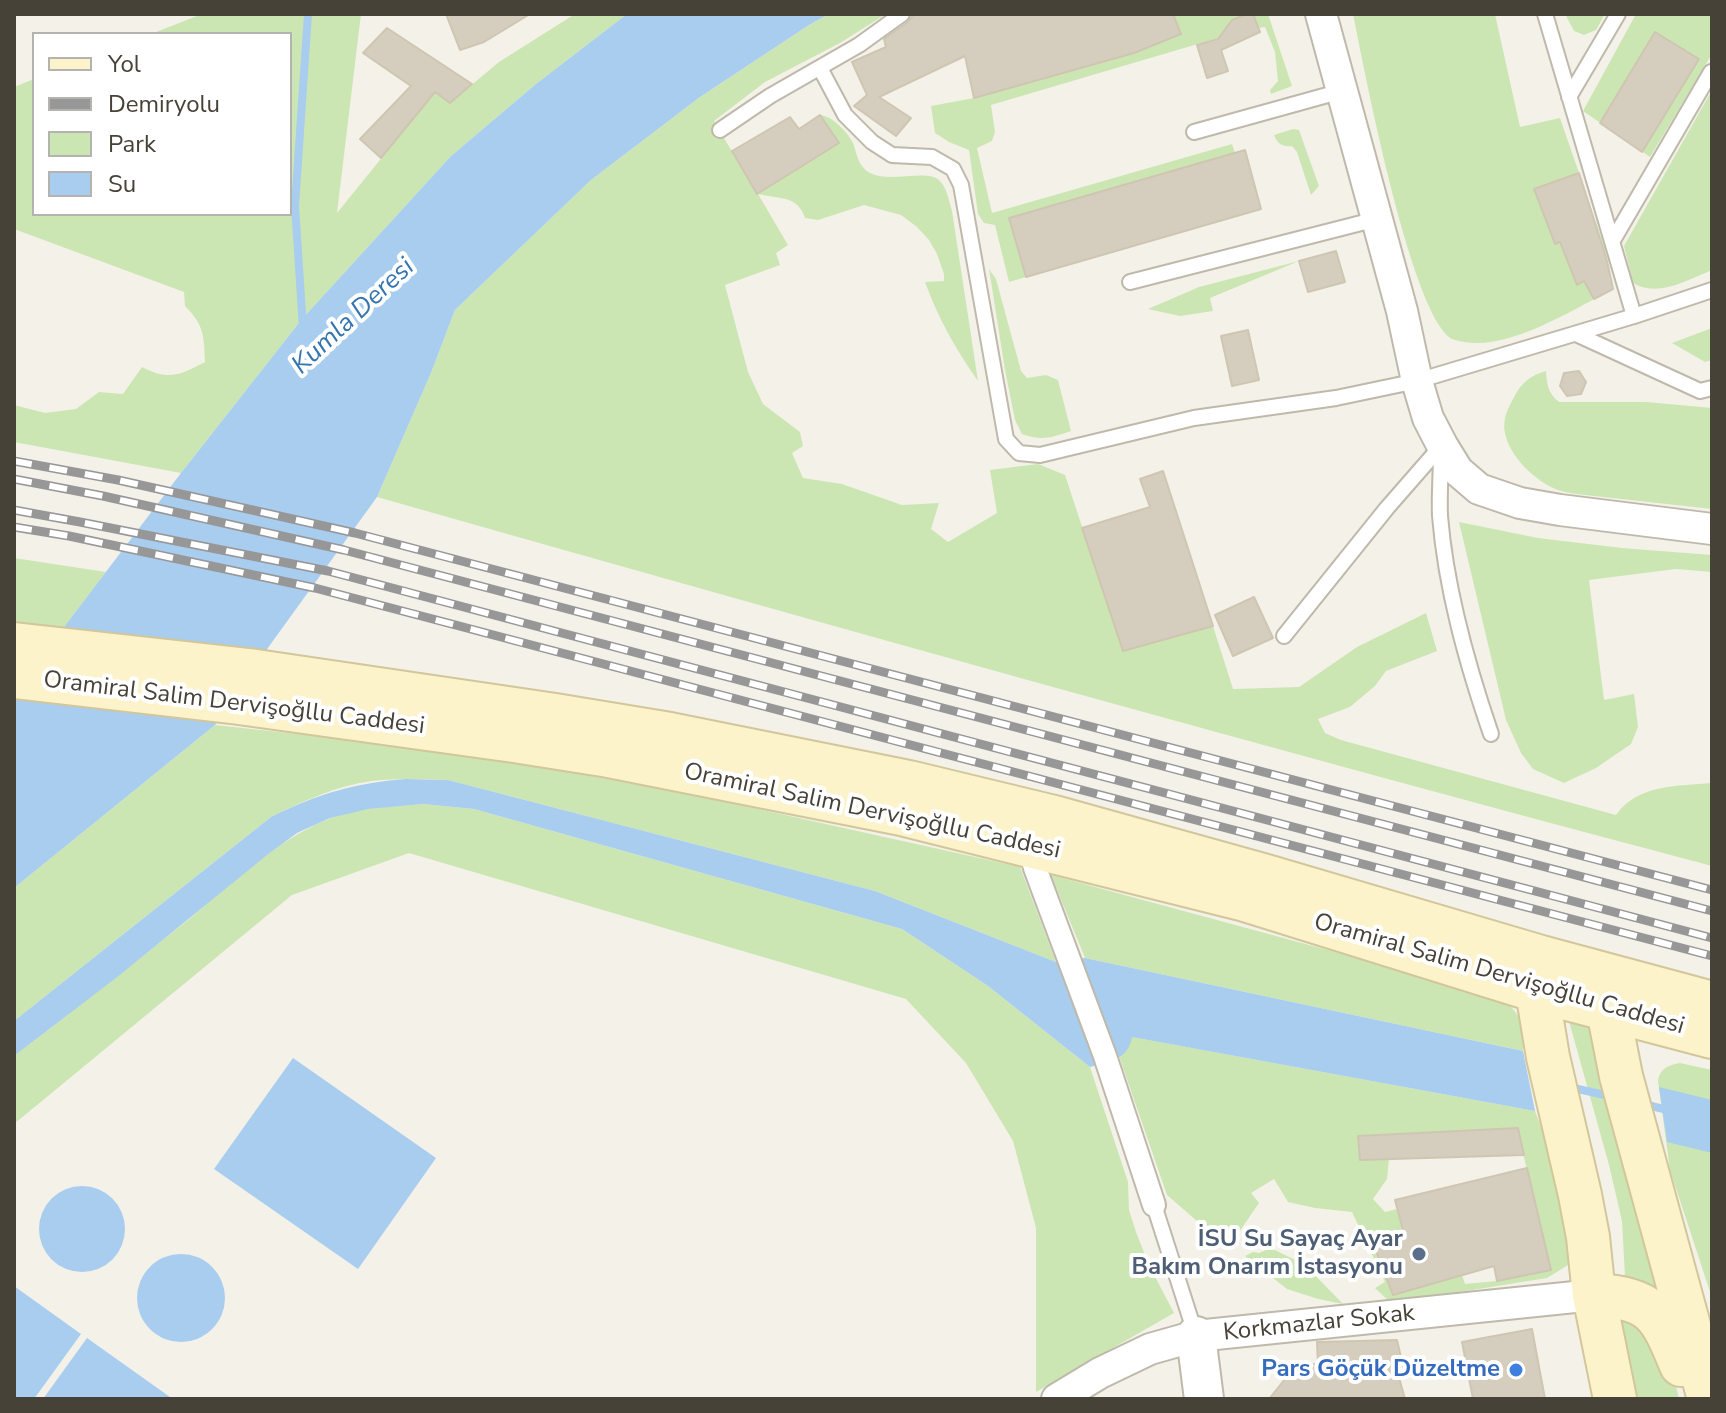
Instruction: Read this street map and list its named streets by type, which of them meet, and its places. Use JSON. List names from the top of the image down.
{
  "streets": {
    "main road": ["Oramiral Salim Dervişoğllu Caddesi"],
    "street": ["Korkmazlar Sokak"]
  },
  "water": ["Kumla Deresi"],
  "places": ["İSU Su Sayaç Ayar Bakım Onarım İstasyonu", "Pars Göçük Düzeltme"],
  "legend": [
    "Yol",
    "Demiryolu",
    "Park",
    "Su"
  ]
}
